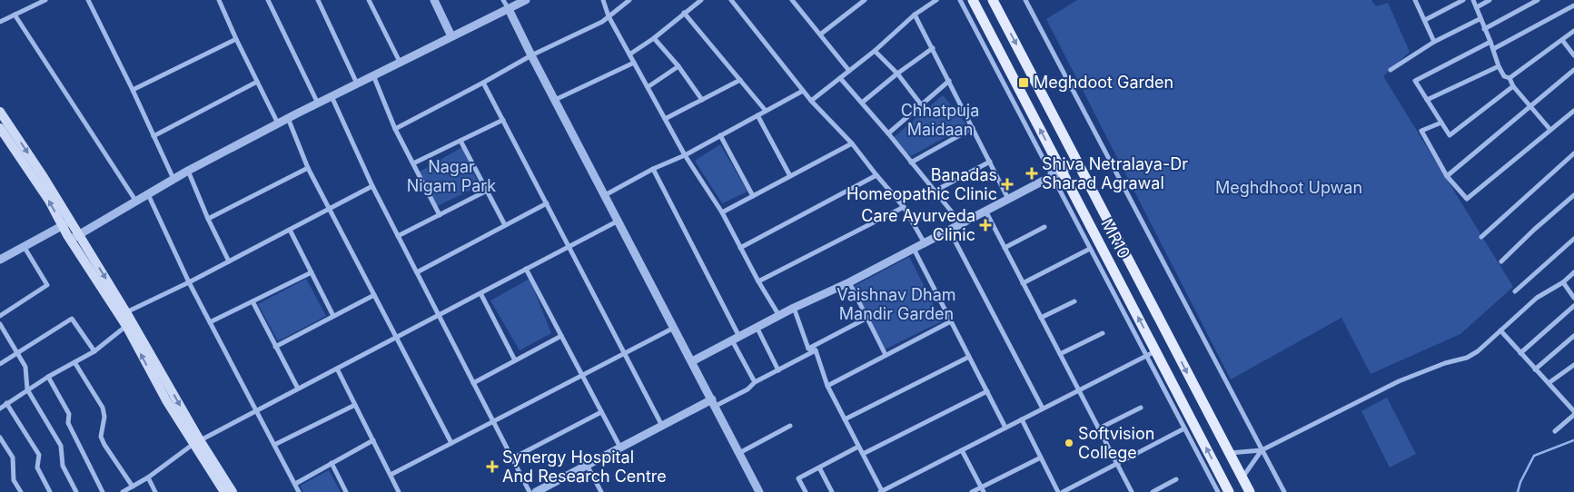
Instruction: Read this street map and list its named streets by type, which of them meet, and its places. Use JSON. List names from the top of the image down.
{
  "streets": {
    "main road": ["MR10"]
  },
  "parks": [
    "Chhatpuja Maidaan",
    "Nagar Nigam Park",
    "Meghdhoot Upwan",
    "Vaishnav Dham Mandir Garden"
  ],
  "places": {
    "transit": ["Meghdoot Garden"],
    "health": [
      "Shiva Netralaya-Dr Sharad Agrawal",
      "Banadas Homeopathic Clinic",
      "Care Ayurveda Clinic",
      "Synergy Hospital And Research Centre"
    ],
    "other": ["Softvision College"]
  }
}
